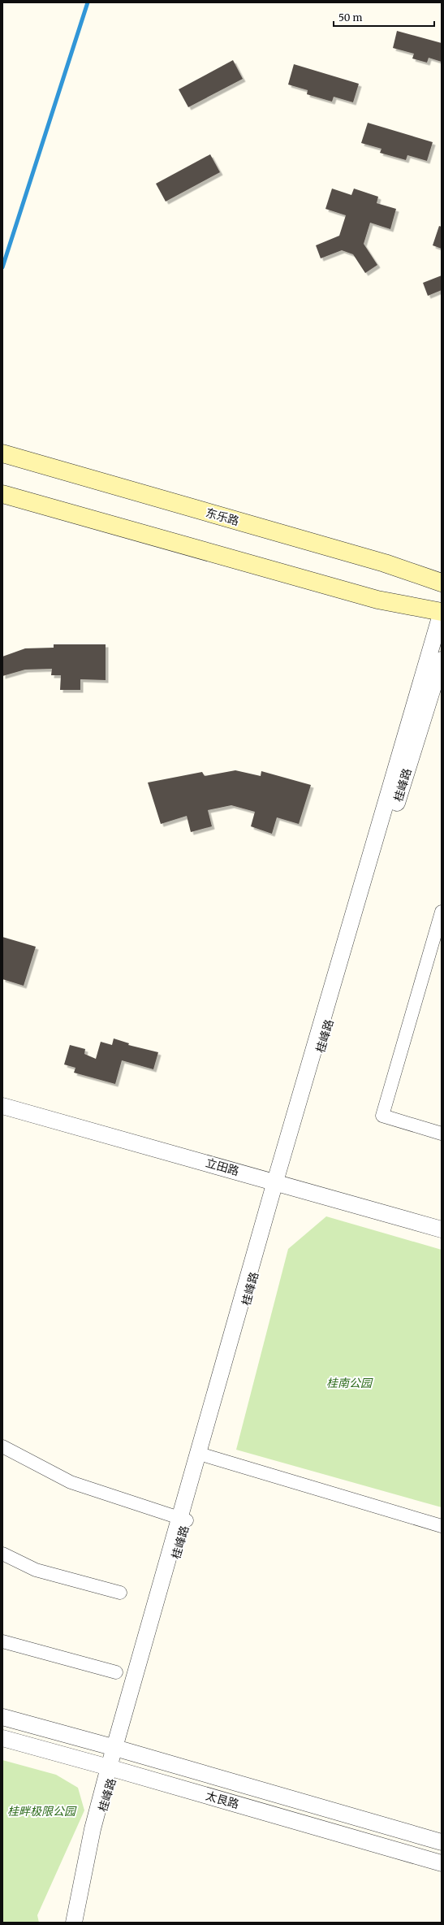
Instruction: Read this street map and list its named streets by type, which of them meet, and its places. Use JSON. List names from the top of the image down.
{
  "streets": {
    "main road": ["东乐路"],
    "street": ["桂峰路", "立田路", "太艮路"]
  },
  "crossings": [
    ["桂峰路", "立田路"],
    ["桂峰路", "太艮路"]
  ],
  "parks": ["桂南公园", "桂畔极限公园"],
  "scale_bar": "50 m"
}
